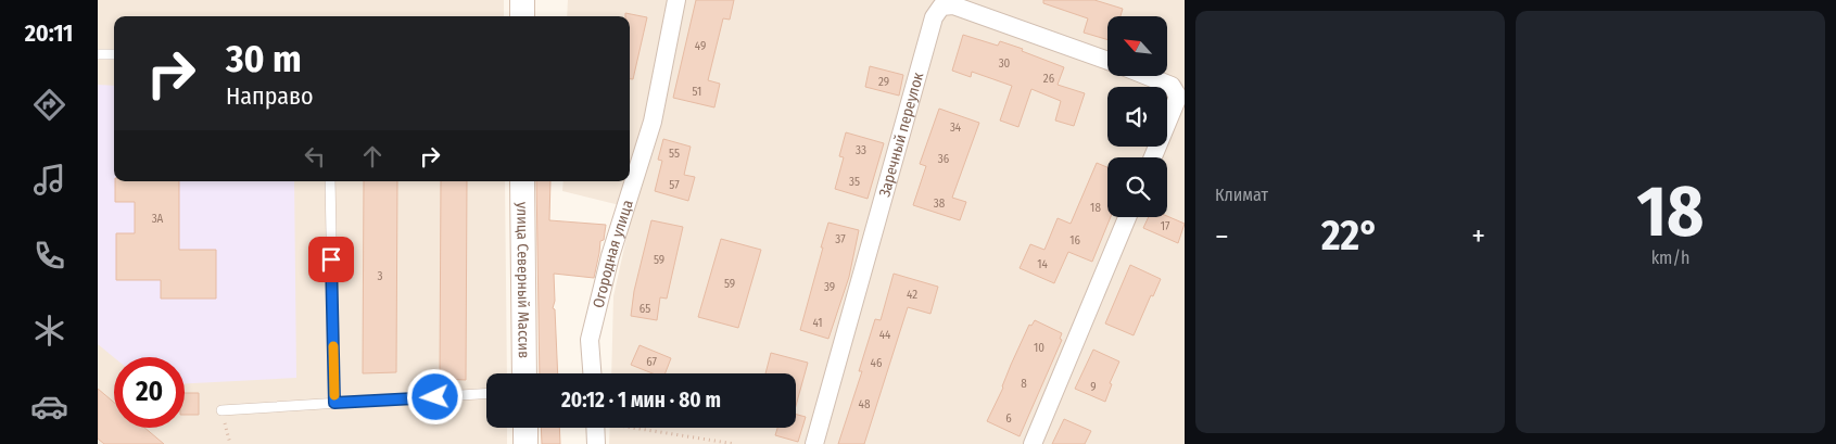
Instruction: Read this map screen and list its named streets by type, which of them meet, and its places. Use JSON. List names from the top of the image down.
{
  "streets": {
    "street": ["Заречный переулок", "Огородная улица", "улица Северный Массив"]
  },
  "house_numbers": [
    "49",
    "30",
    "26",
    "29",
    "51",
    "34",
    "33",
    "55",
    "36",
    "35",
    "57",
    "38",
    "18",
    "3А",
    "17",
    "37",
    "16",
    "59",
    "14",
    "3",
    "59",
    "39",
    "42",
    "65",
    "41",
    "44",
    "10",
    "67",
    "46",
    "8",
    "9",
    "48",
    "6"
  ],
  "north": "top left",
  "page": {
    "tabs": "20:11",
    "tile": [
      "Климат",
      ["18", "km/h"]
    ],
    "turn": ["30 m", "Направо"],
    "heat": ["−", "22°", "+"],
    "limit": "20",
    "trip": "20:12 · 1 мин · 80 m"
  }
}
